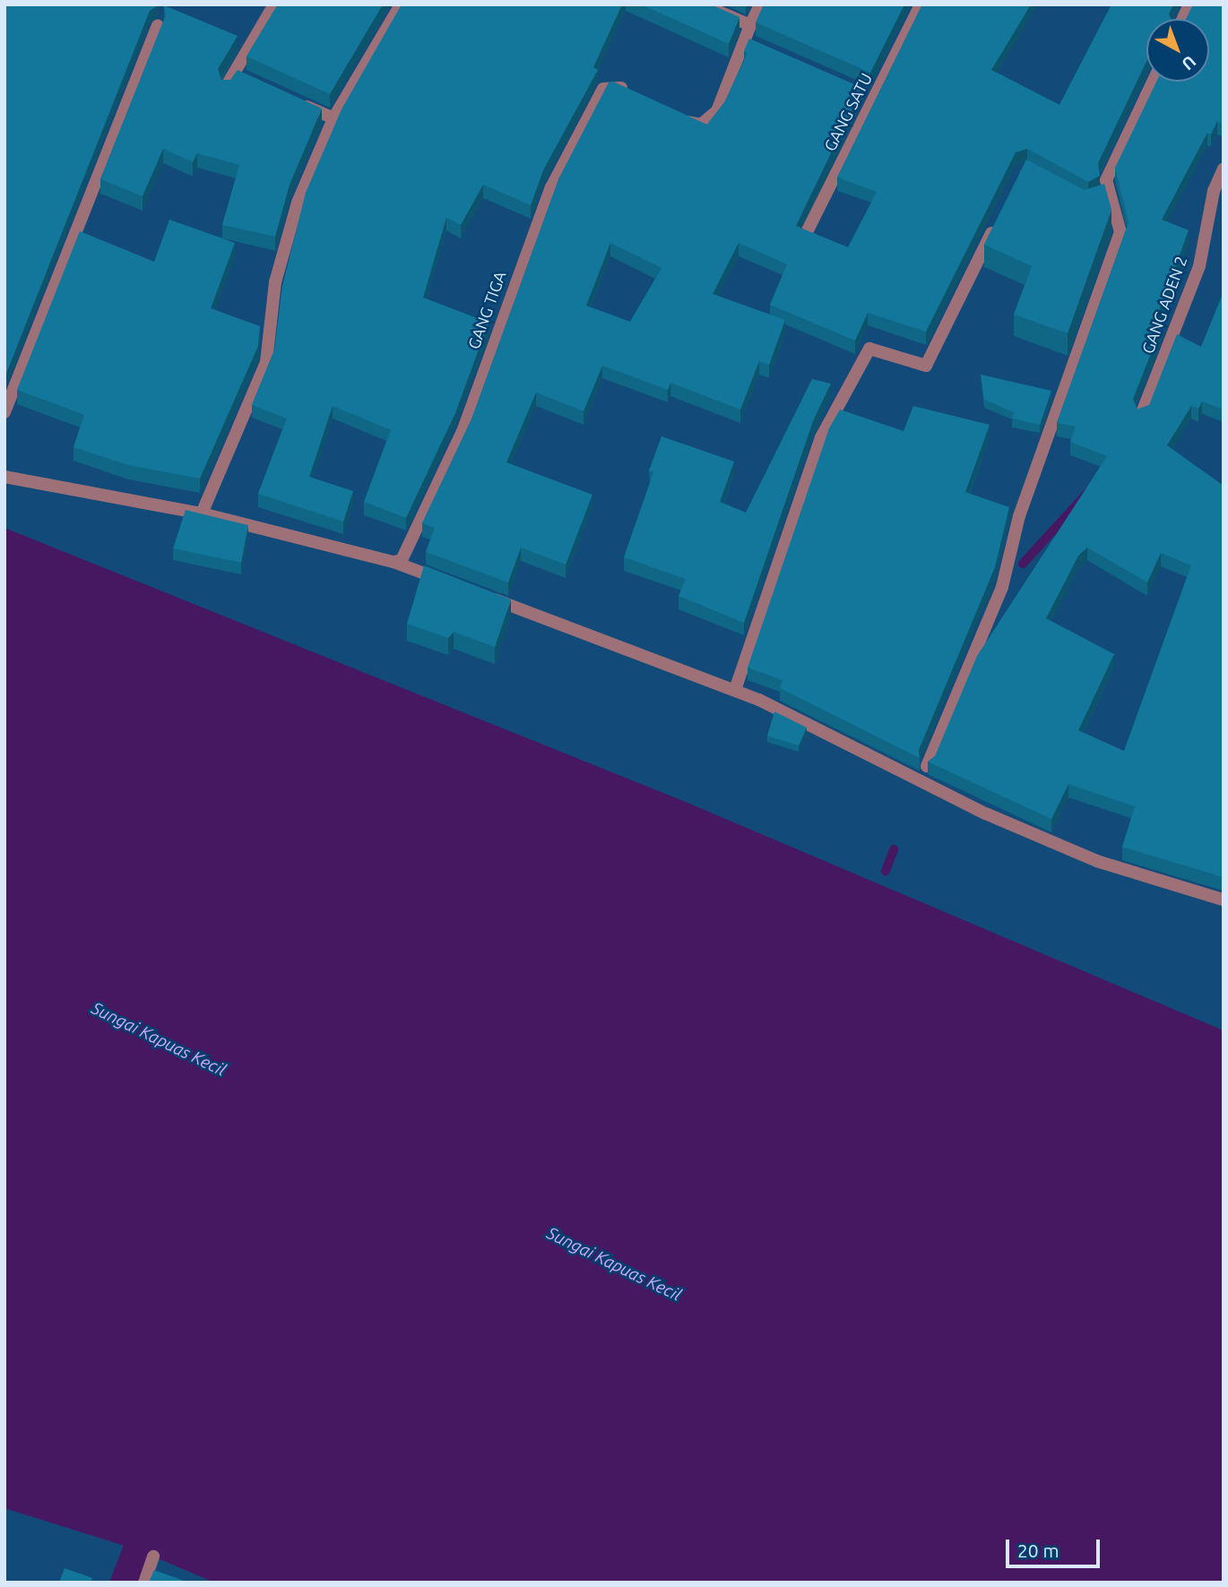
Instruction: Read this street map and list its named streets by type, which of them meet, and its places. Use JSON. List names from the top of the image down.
{
  "streets": {
    "street": ["GANG SATU", "GANG ADEN 2", "GANG TIGA"]
  },
  "water": ["Sungai Kapuas Kecil"],
  "scale_bar": "20 m",
  "north": "bottom right"
}
